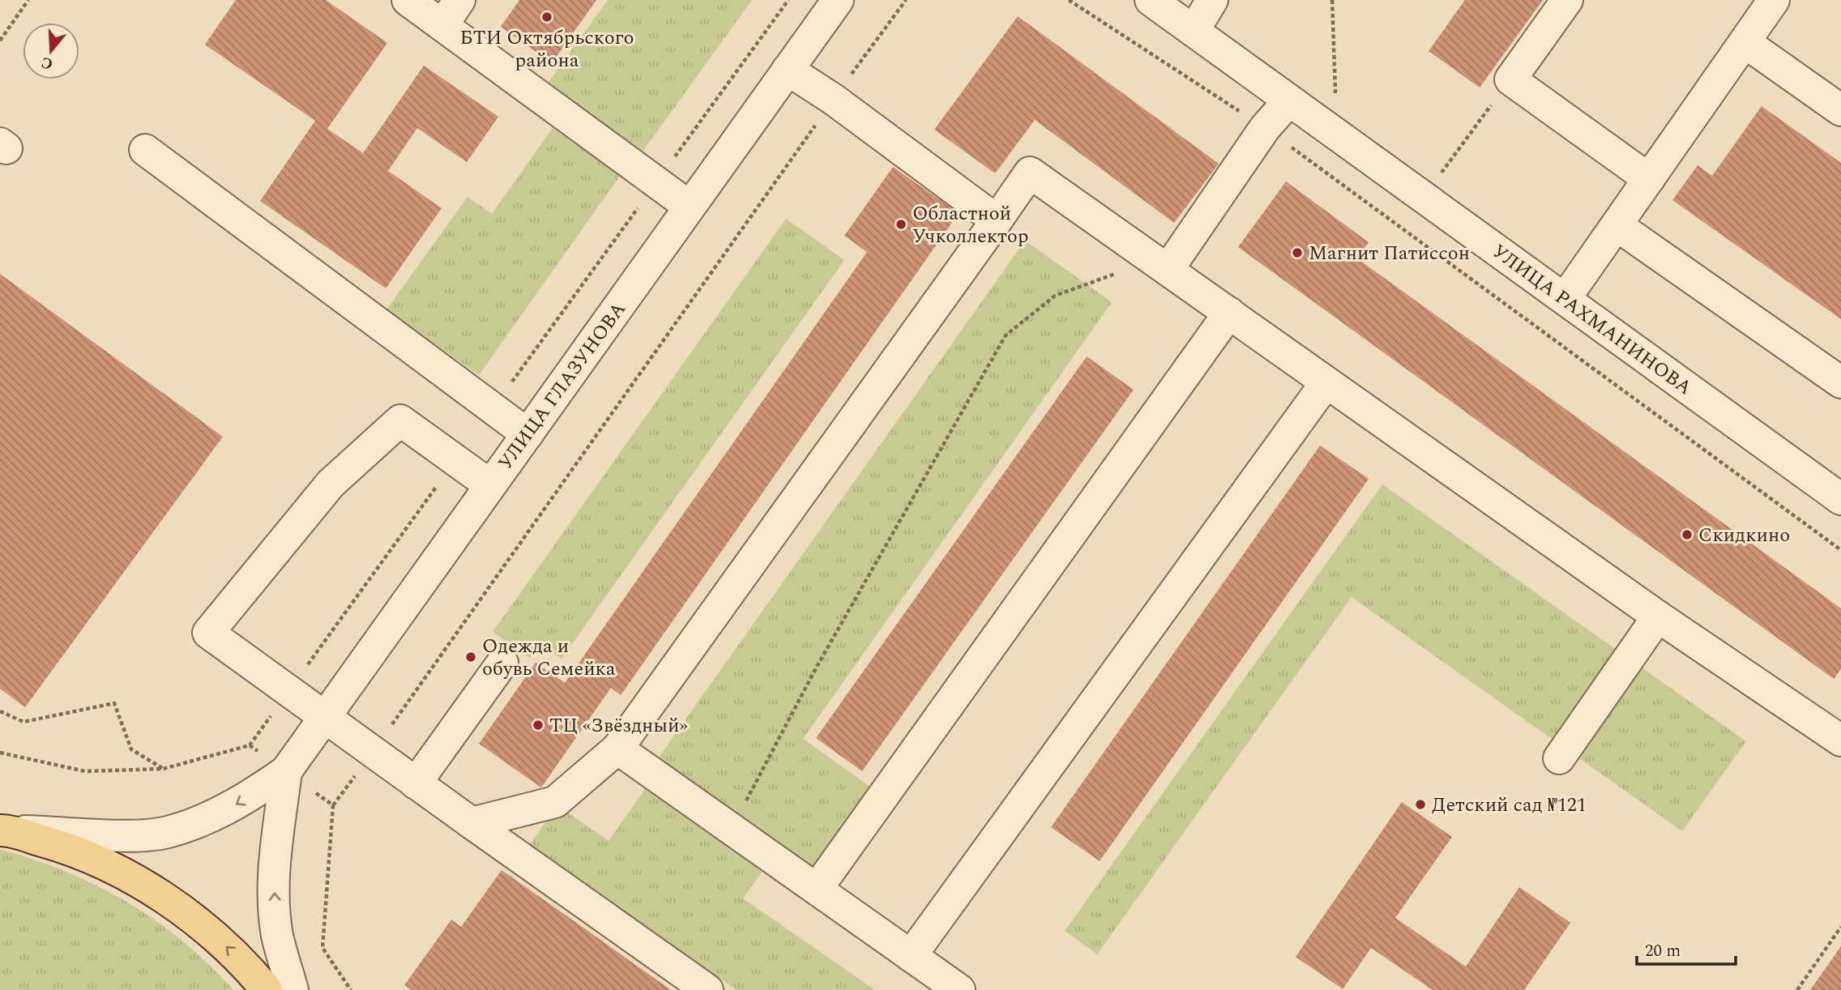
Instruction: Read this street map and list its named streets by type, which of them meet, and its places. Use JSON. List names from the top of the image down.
{
  "streets": {
    "street": ["УЛИЦА РАХМАНИНОВА", "УЛИЦА ГЛАЗУНОВА"]
  },
  "places": [
    "БТИ Октябрьского района",
    "Областной Учколлектор",
    "Магнит Патиссон",
    "Скидкино",
    "Одежда и обувь Семейка",
    "ТЦ «Звёздный»",
    "Детский сад №121"
  ],
  "scale_bar": "20 m",
  "north": "bottom"
}
